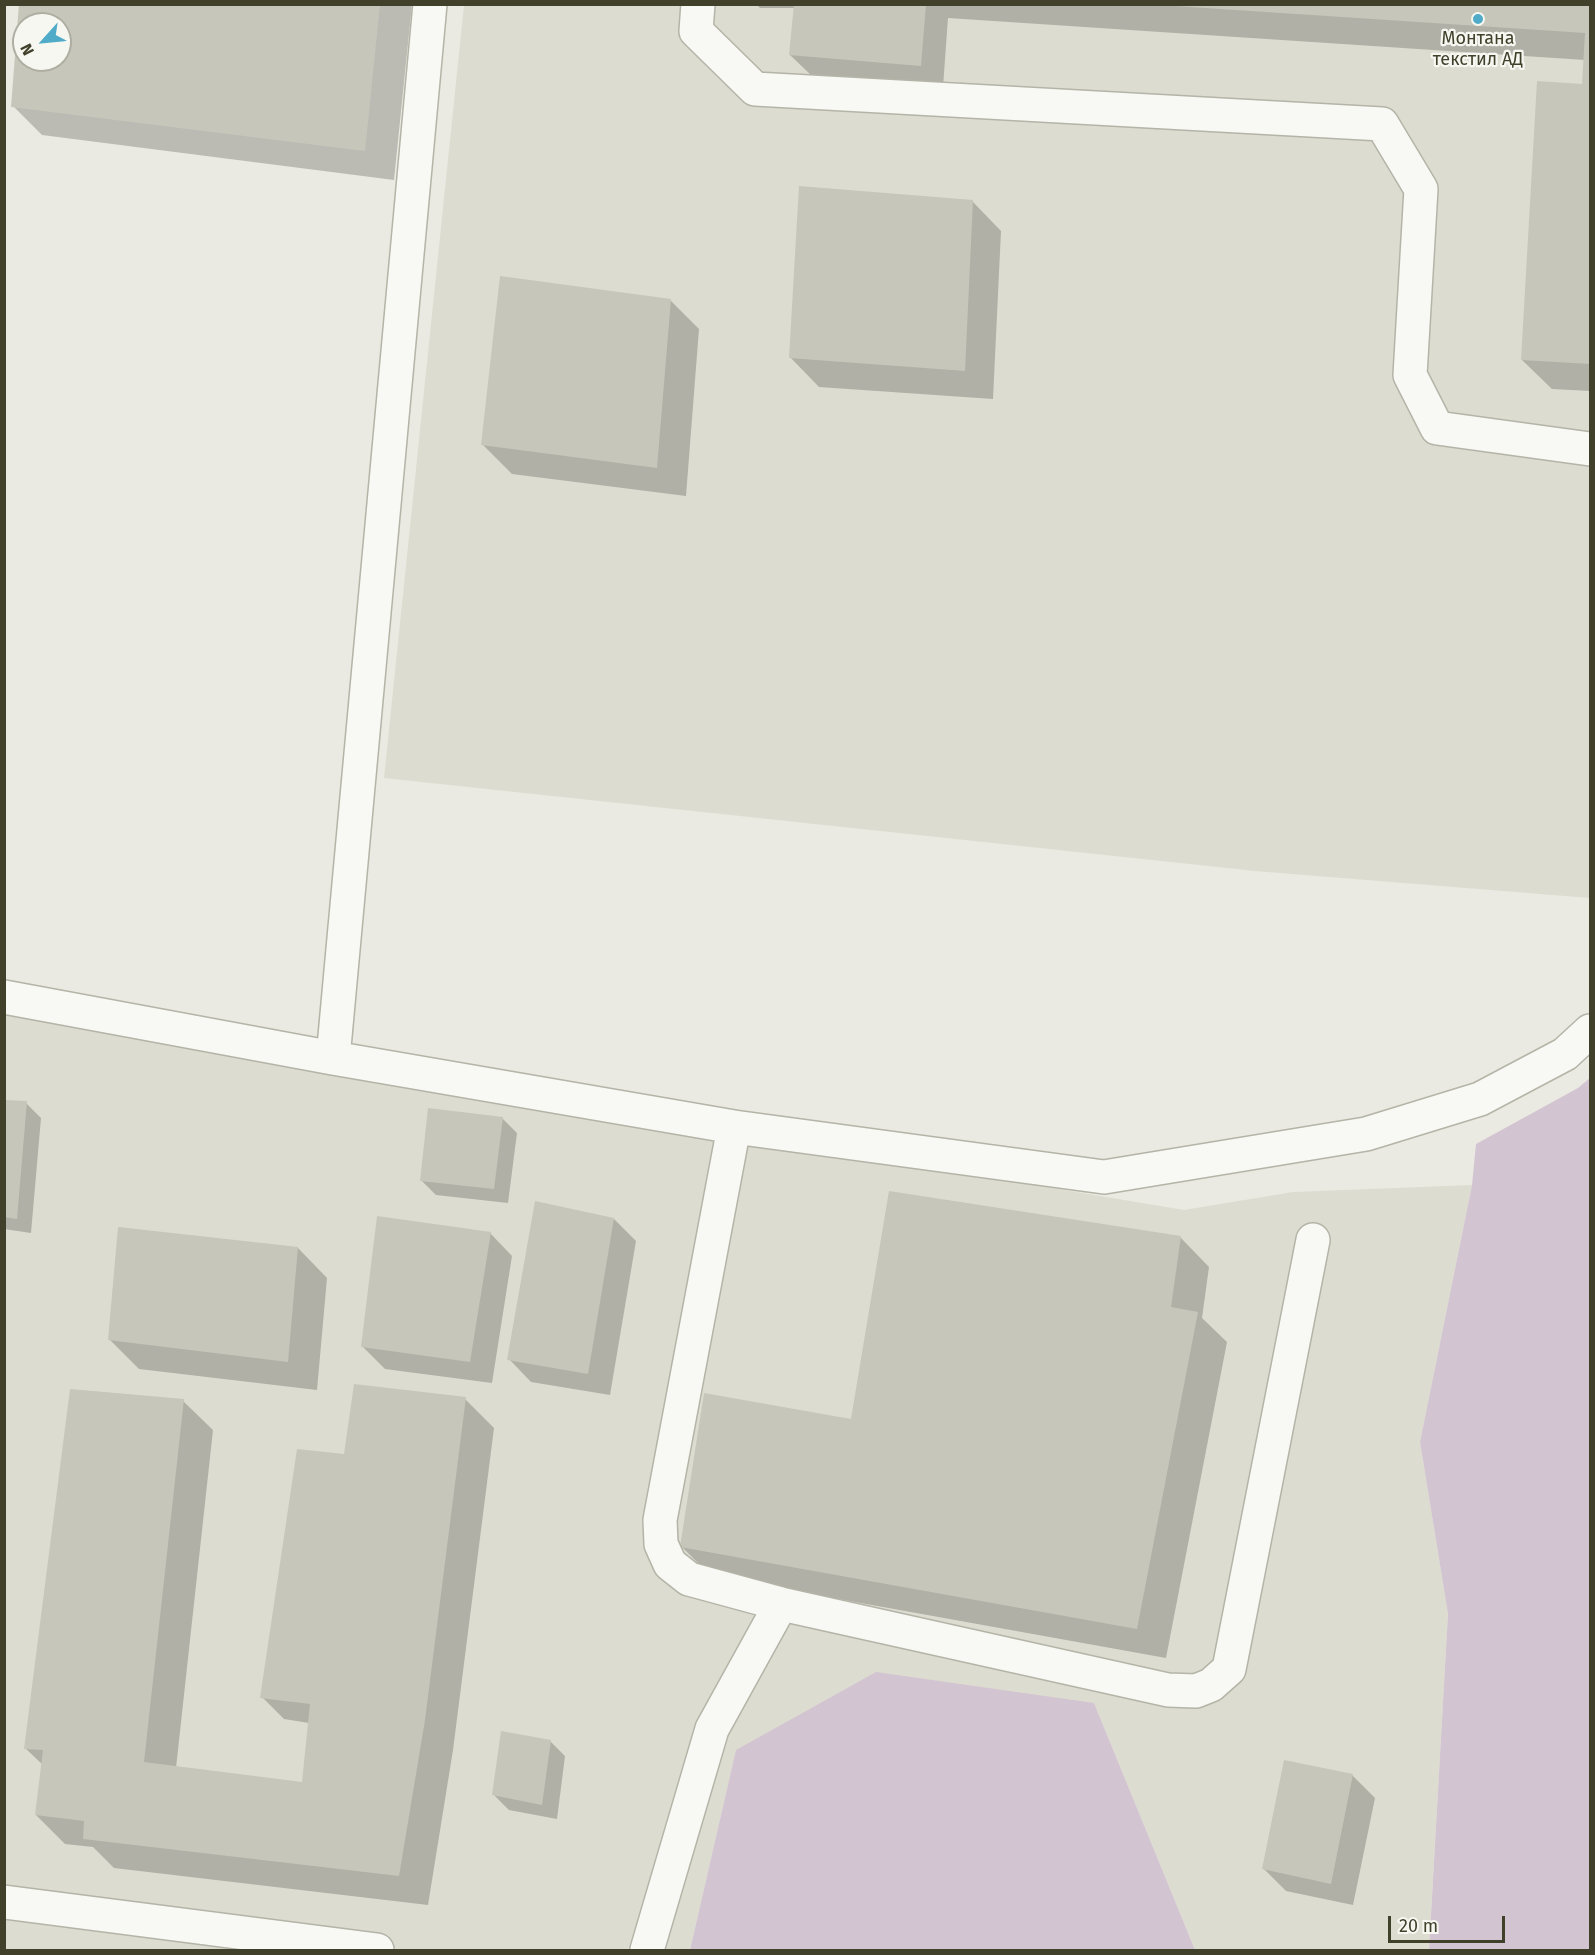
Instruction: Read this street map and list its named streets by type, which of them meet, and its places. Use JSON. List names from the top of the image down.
{
  "places": ["Монтана текстил АД"],
  "scale_bar": "20 m",
  "north": "bottom left"
}
